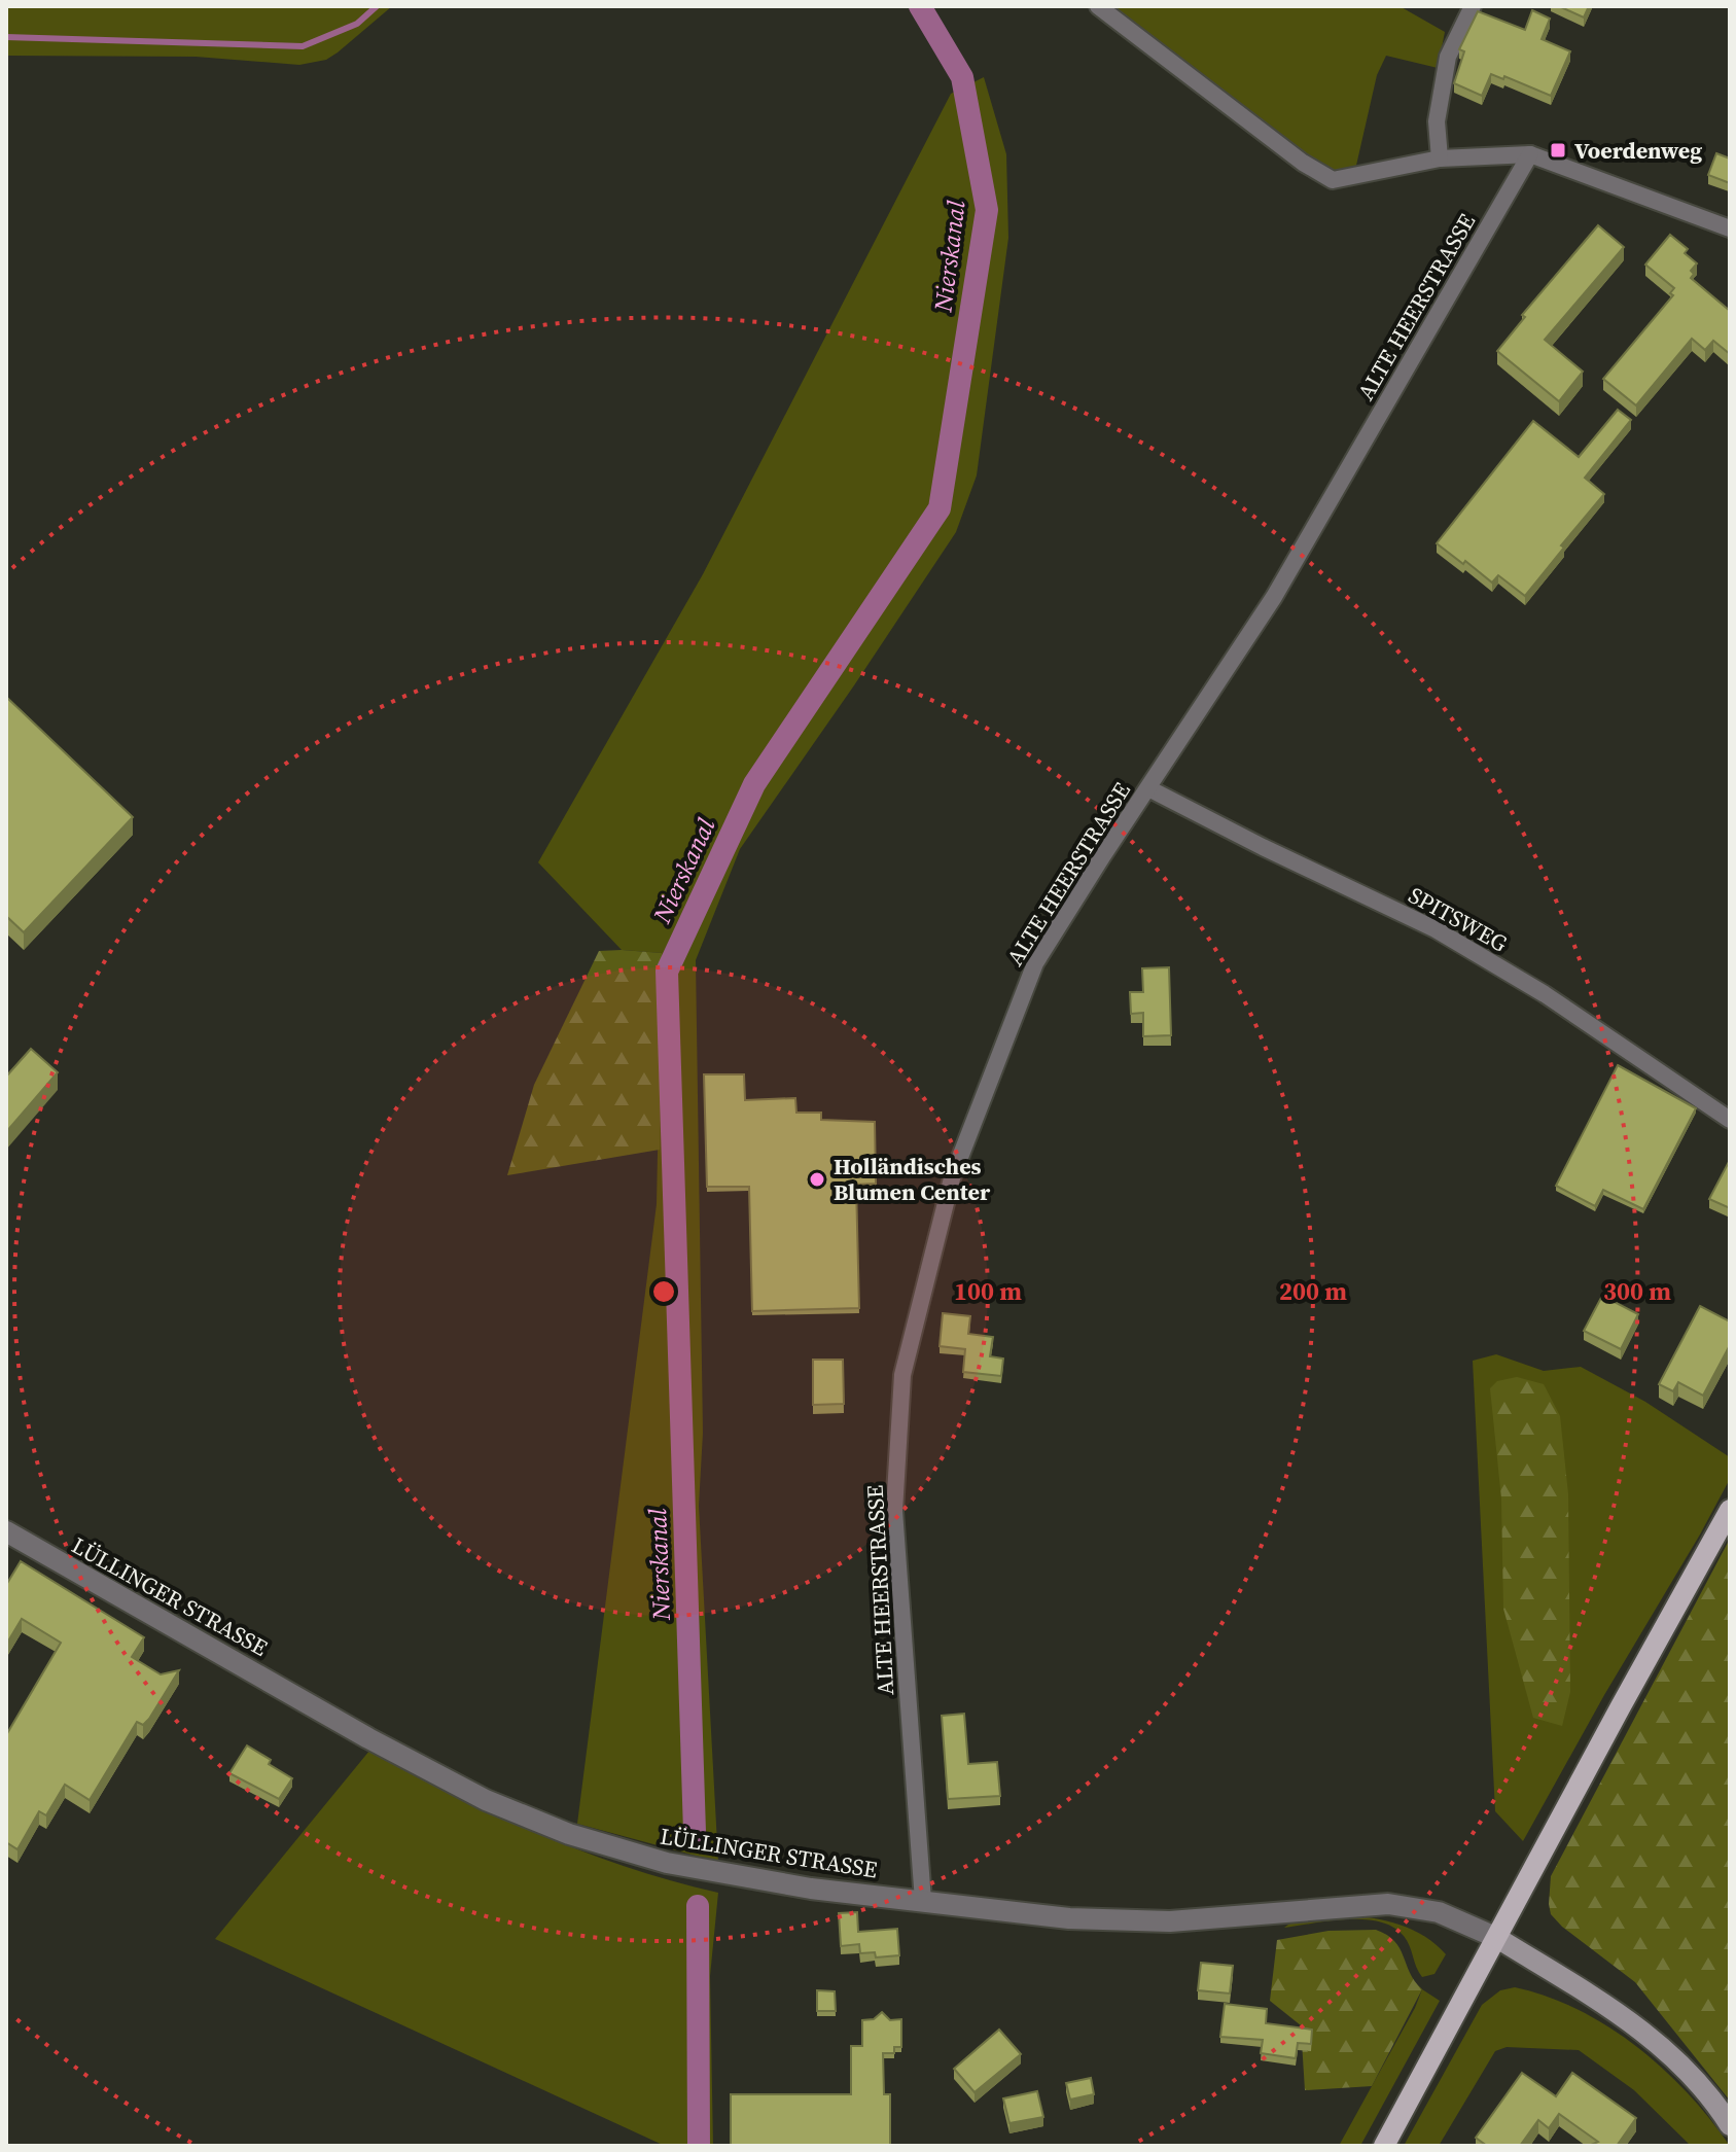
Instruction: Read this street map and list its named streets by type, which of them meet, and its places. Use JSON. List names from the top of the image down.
{
  "streets": {
    "street": ["ALTE HEERSTRASSE", "SPITSWEG", "LÜLLINGER STRASSE"]
  },
  "crossings": [
    ["ALTE HEERSTRASSE", "SPITSWEG"],
    ["ALTE HEERSTRASSE", "LÜLLINGER STRASSE"]
  ],
  "water": ["Nierskanal"],
  "places": {
    "transit": ["Voerdenweg"],
    "other": ["Holländisches Blumen Center"]
  },
  "rings": ["100 m", "200 m", "300 m"]
}
